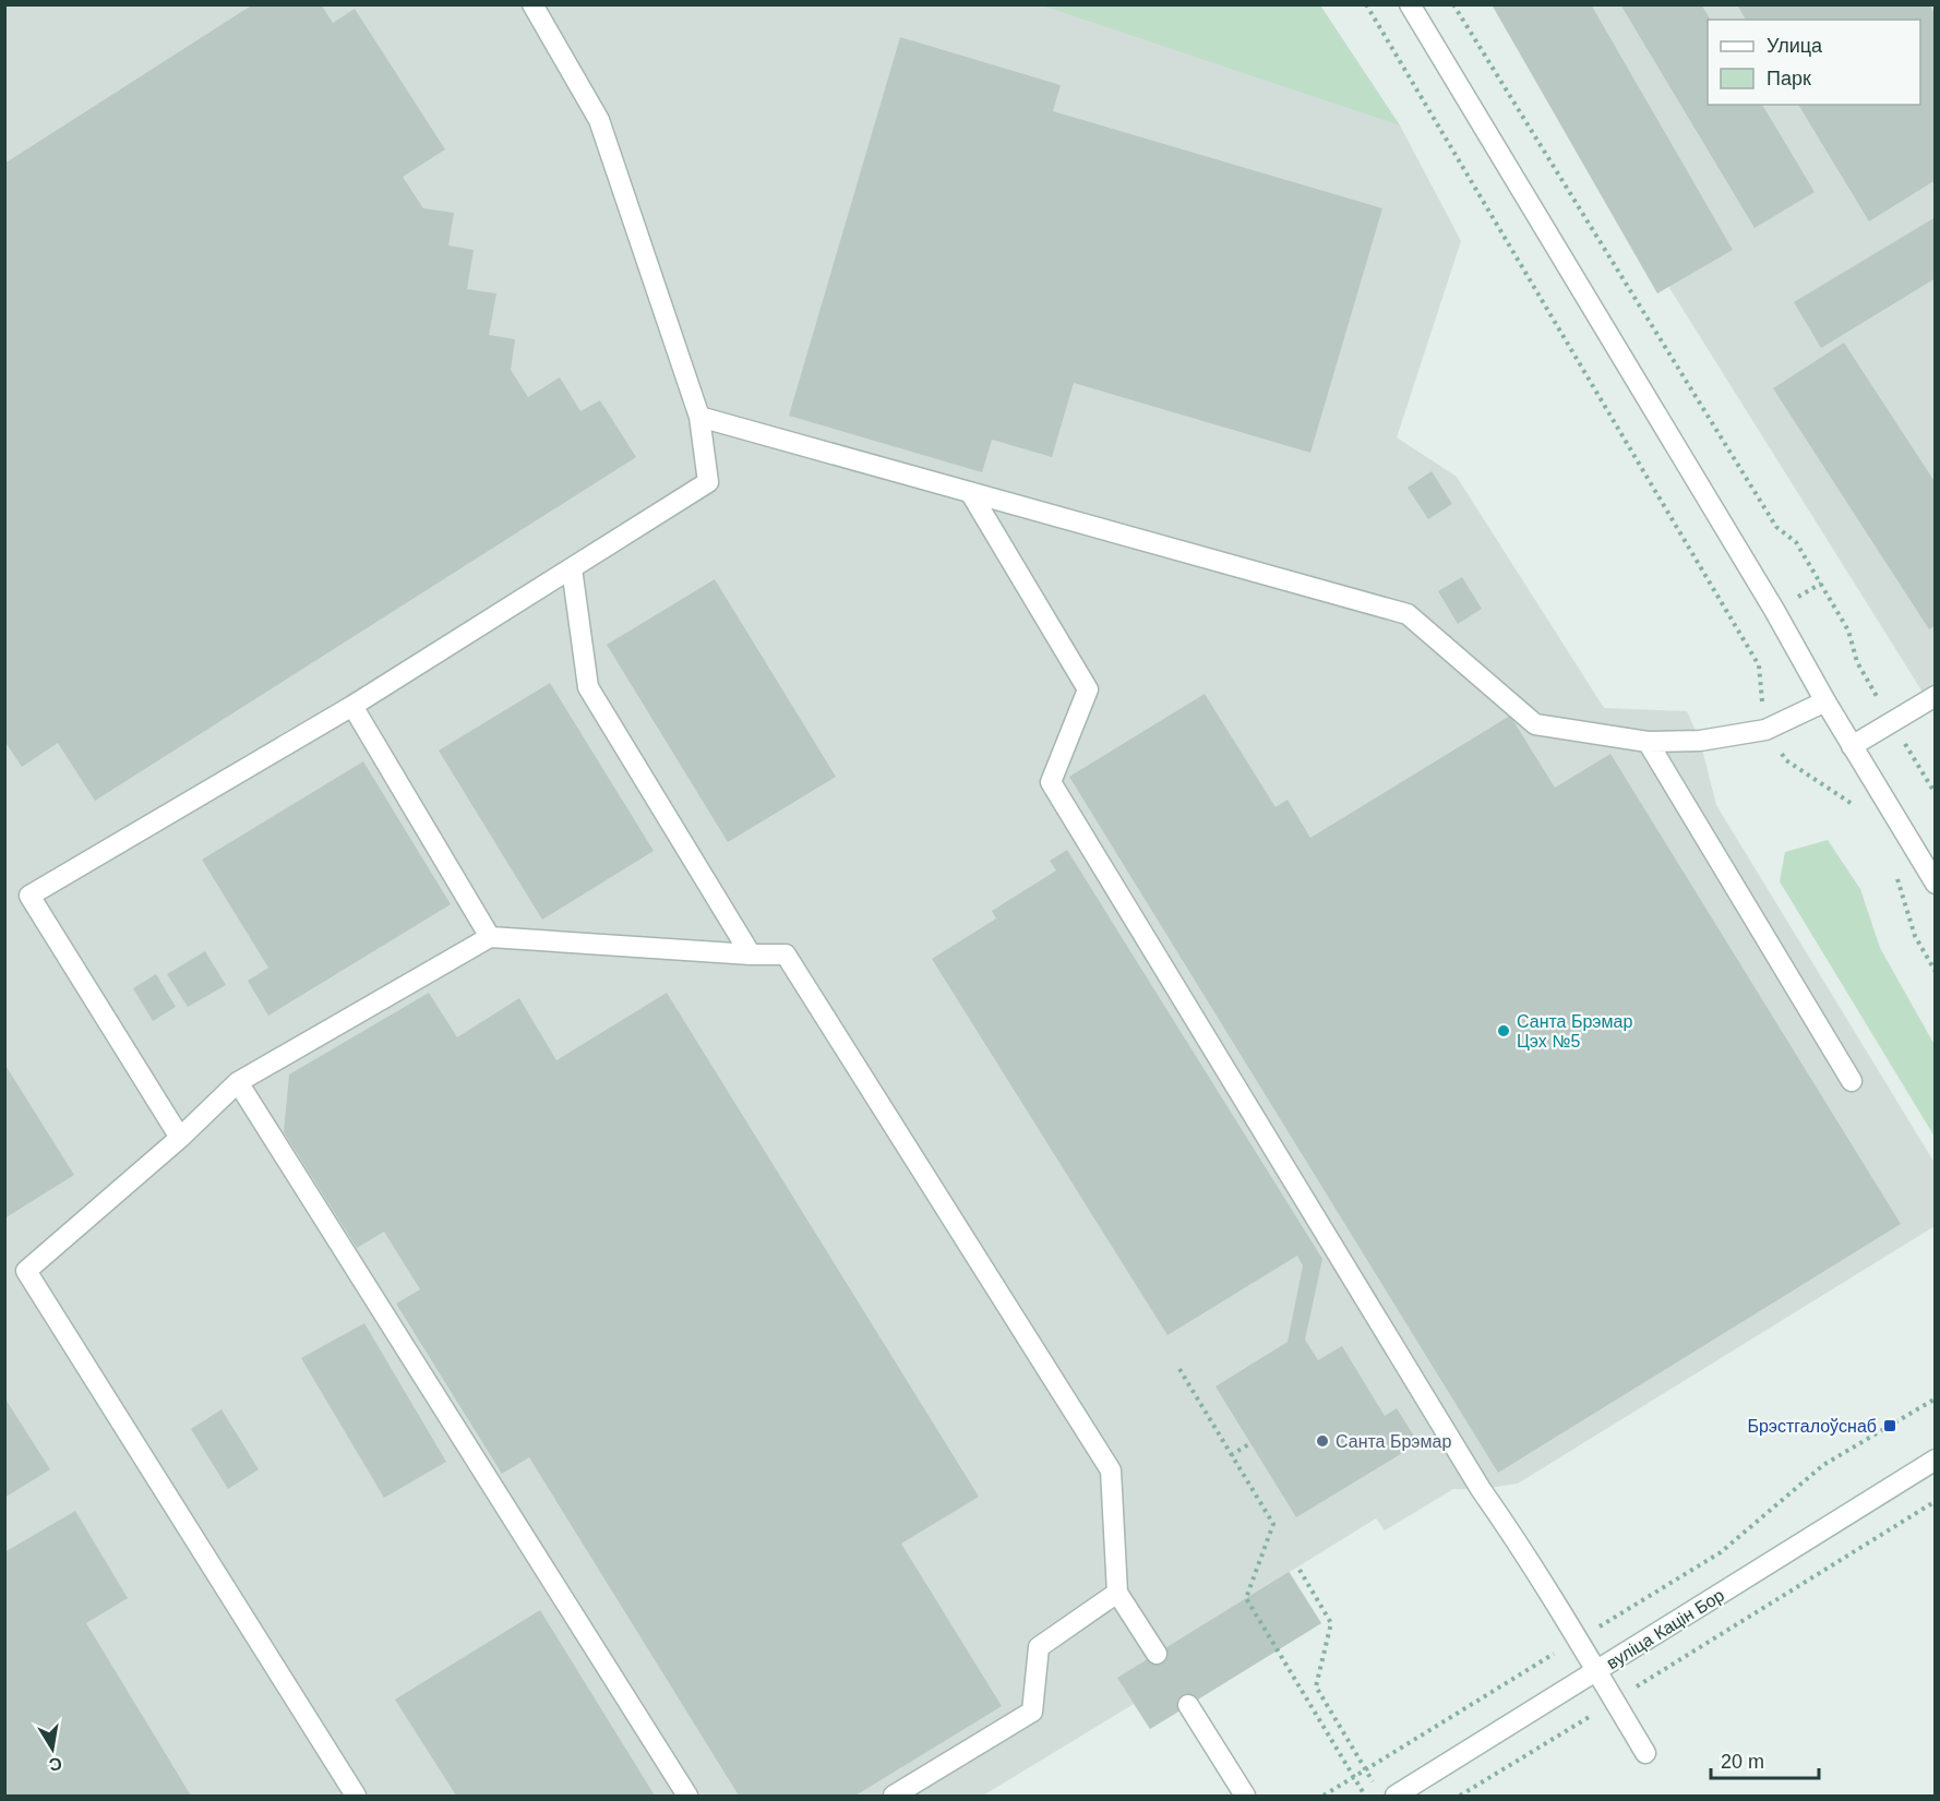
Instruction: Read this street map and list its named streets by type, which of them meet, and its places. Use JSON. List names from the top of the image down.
{
  "streets": {
    "street": ["вуліца Кацін Бор"]
  },
  "places": {
    "other": ["Санта Брэмар Цэх №5", "Санта Брэмар"],
    "transit": ["Брэстгалоўснаб"]
  },
  "legend": ["Улица", "Парк"],
  "scale_bar": "20 m",
  "north": "bottom"
}
